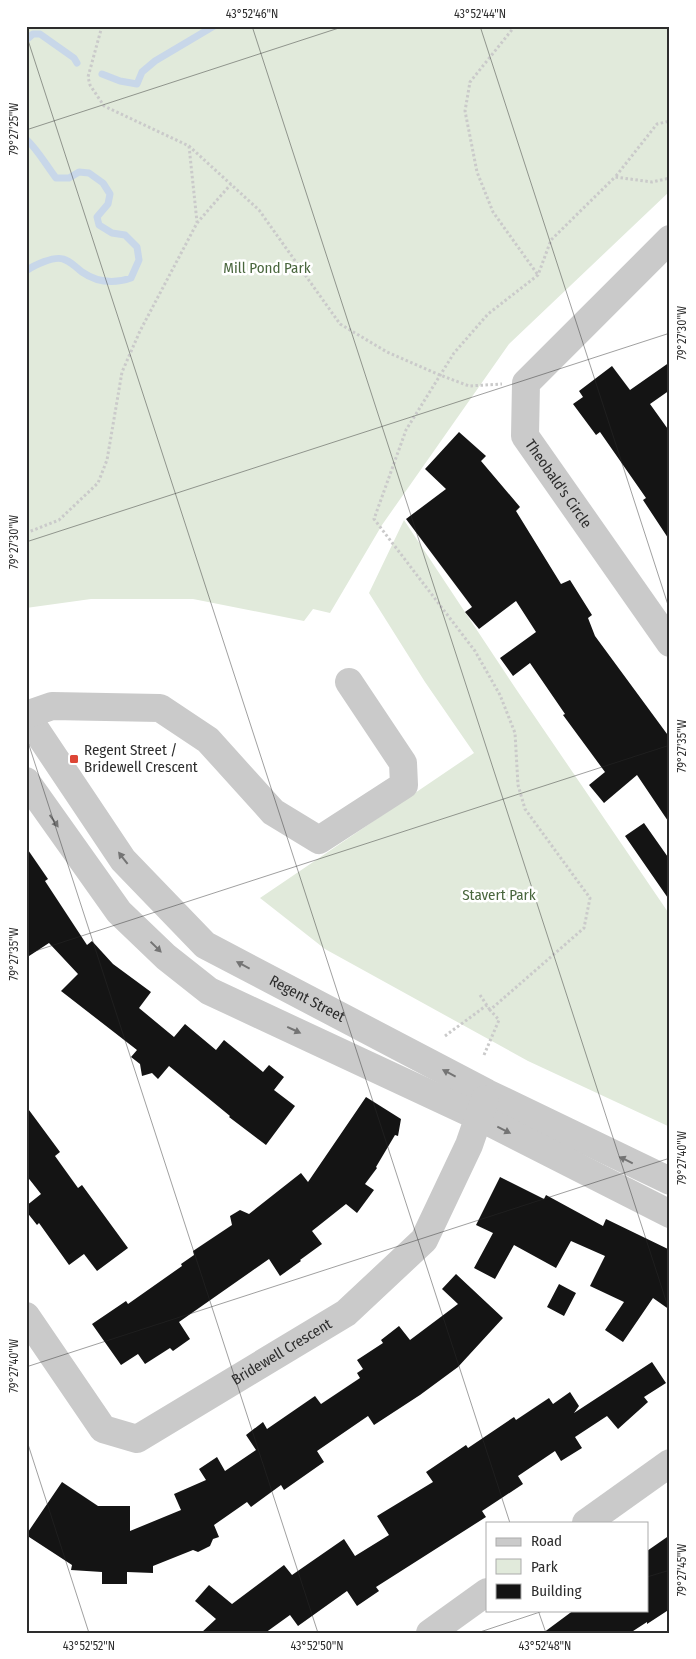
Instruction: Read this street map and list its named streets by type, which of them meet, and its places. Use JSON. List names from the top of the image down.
{
  "streets": {
    "street": ["Theobald's Circle", "Regent Street", "Bridewell Crescent"]
  },
  "crossings": [
    ["Regent Street", "Bridewell Crescent"]
  ],
  "parks": ["Mill Pond Park", "Stavert Park"],
  "places": {
    "transit": ["Regent Street / Bridewell Crescent"]
  },
  "legend": ["Road", "Park", "Building"],
  "coordinates": [
    "43°52'46\"N",
    "43°52'44\"N",
    "79°27'25\"W",
    "79°27'30\"W",
    "79°27'35\"W",
    "79°27'40\"W",
    "79°27'45\"W",
    "43°52'52\"N",
    "43°52'50\"N",
    "43°52'48\"N"
  ]
}
